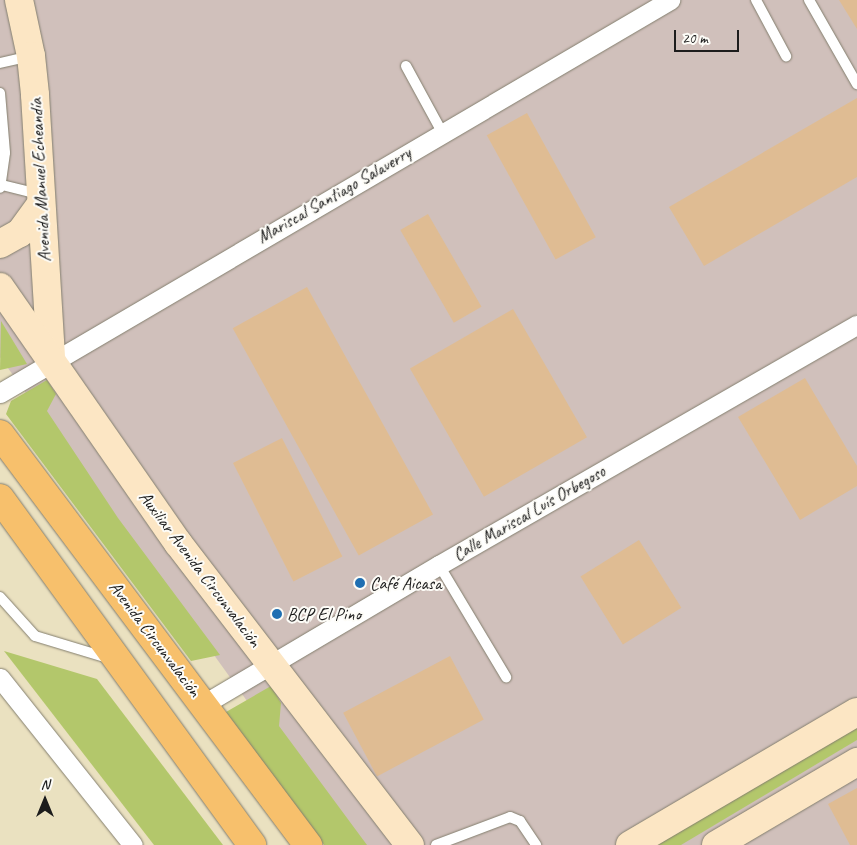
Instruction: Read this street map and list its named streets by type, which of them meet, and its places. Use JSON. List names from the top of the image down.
{
  "streets": {
    "main road": ["Avenida Circunvalación"],
    "street": [
      "Avenida Manuel Echeandía",
      "Mariscal Santiago Salaverry",
      "Calle Mariscal Luís Orbegoso",
      "Auxiliar Avenida Circunvalación"
    ]
  },
  "crossings": [
    ["Avenida Manuel Echeandía", "Mariscal Santiago Salaverry"],
    ["Avenida Manuel Echeandía", "Auxiliar Avenida Circunvalación"],
    ["Mariscal Santiago Salaverry", "Auxiliar Avenida Circunvalación"],
    ["Calle Mariscal Luís Orbegoso", "Auxiliar Avenida Circunvalación"],
    ["Calle Mariscal Luís Orbegoso", "Avenida Circunvalación"]
  ],
  "places": ["Café Aicasa", "BCP El Pino"],
  "scale_bar": "20 m",
  "north": "top"
}
